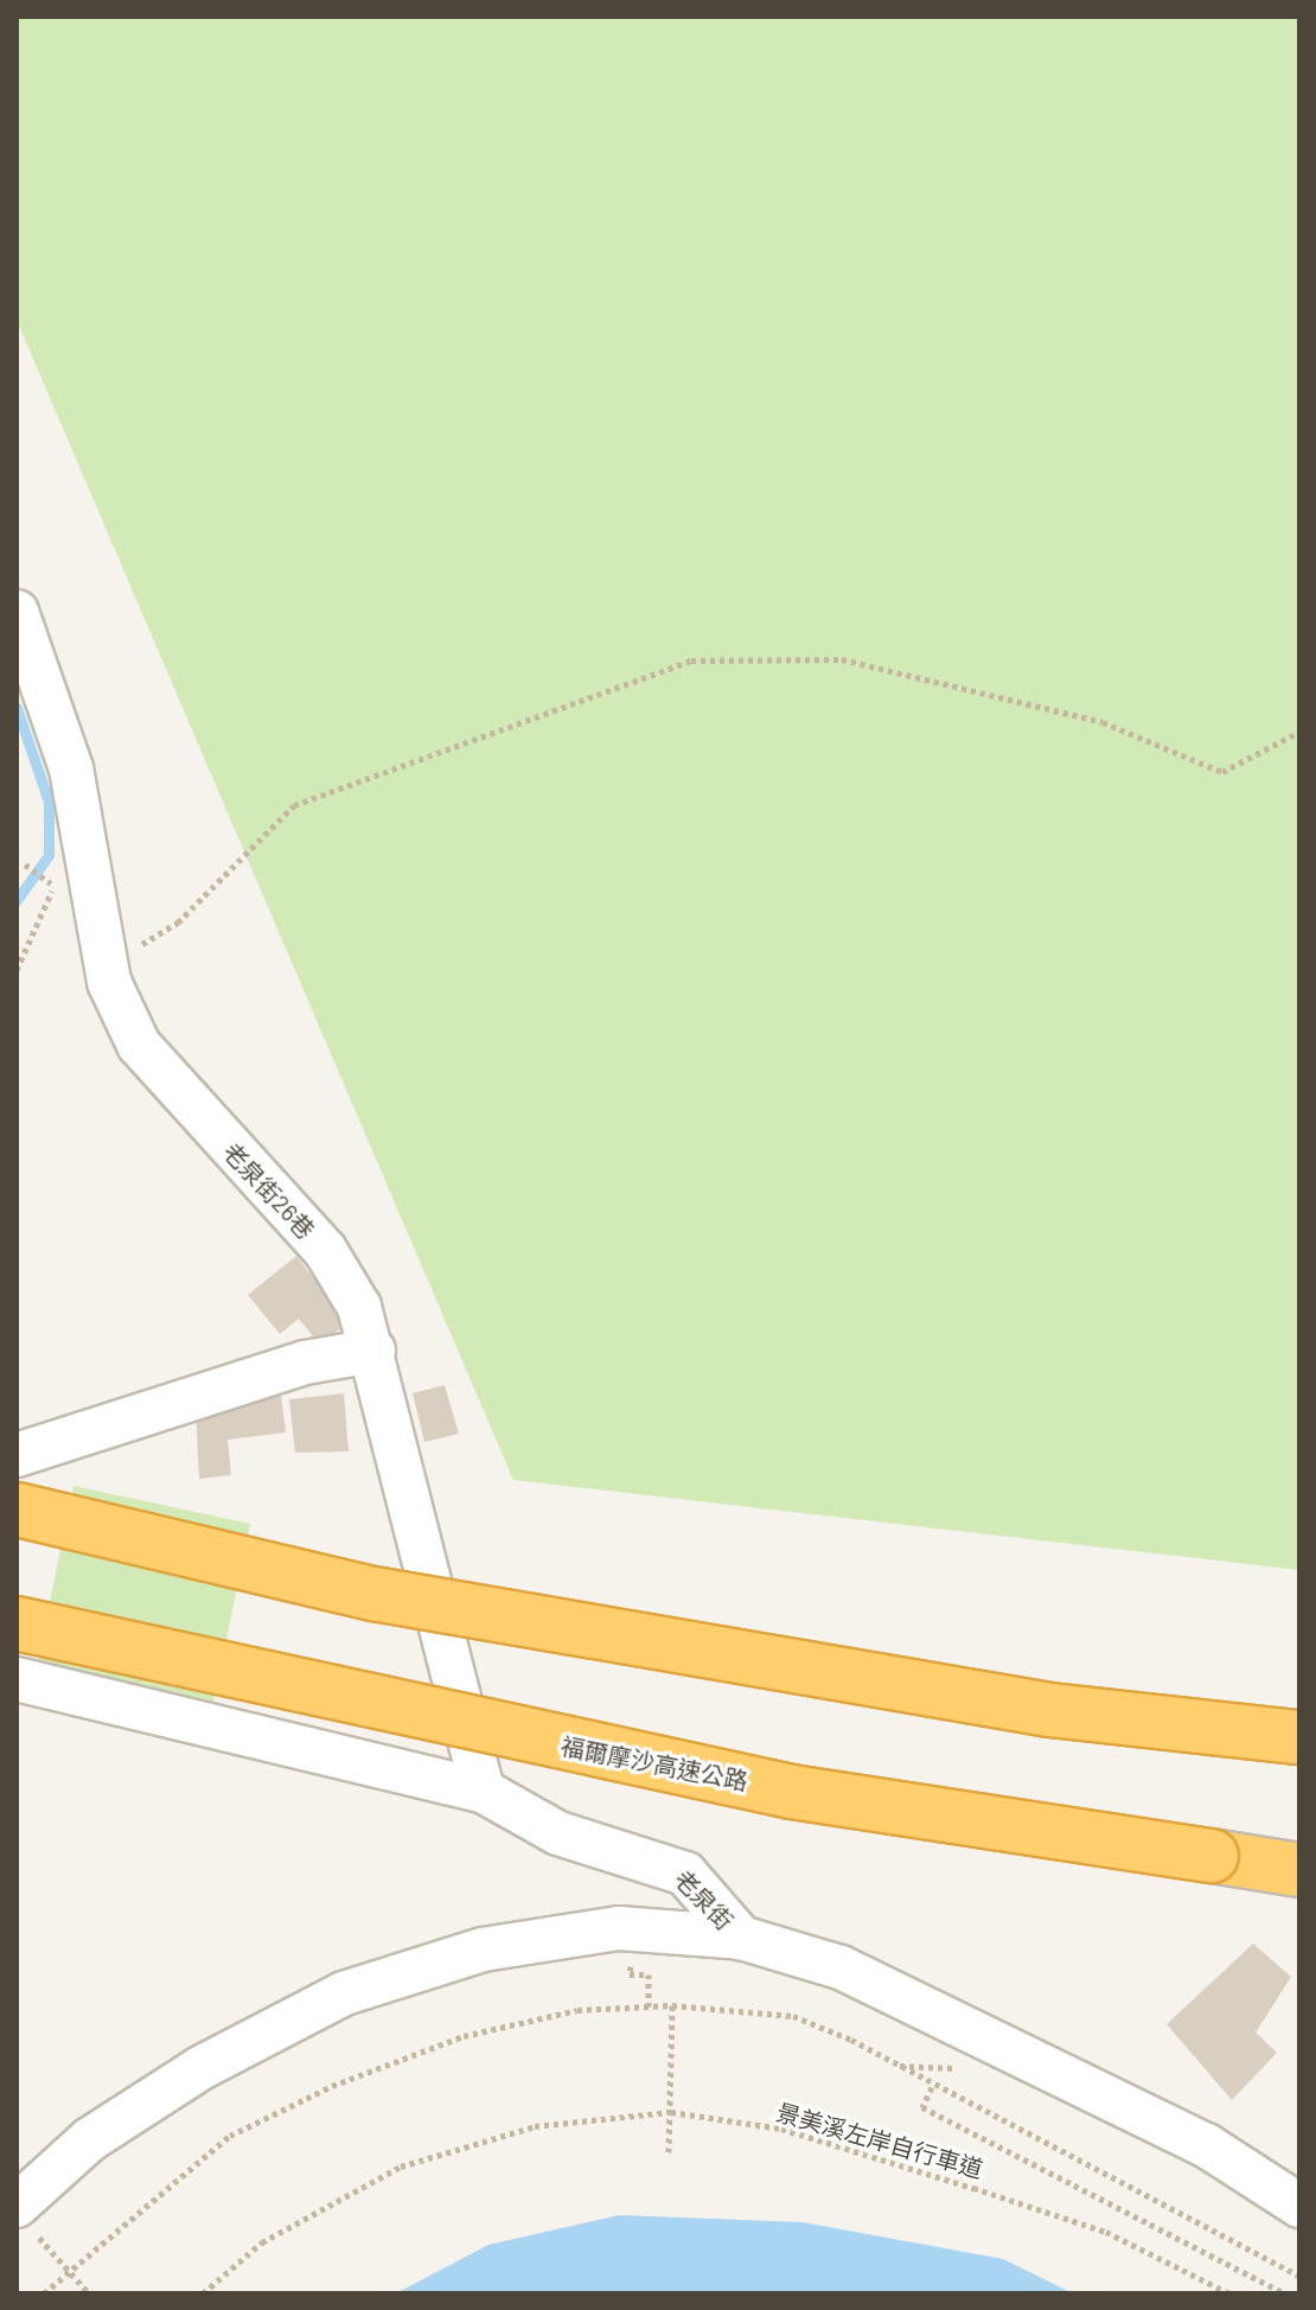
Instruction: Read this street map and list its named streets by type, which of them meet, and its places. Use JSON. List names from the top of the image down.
{
  "streets": {
    "highway": ["福爾摩沙高速公路"],
    "street": ["老泉街26巷", "老泉街"],
    "path": ["景美溪左岸自行車道"]
  },
  "crossings": [
    ["老泉街26巷", "老泉街"]
  ]
}
